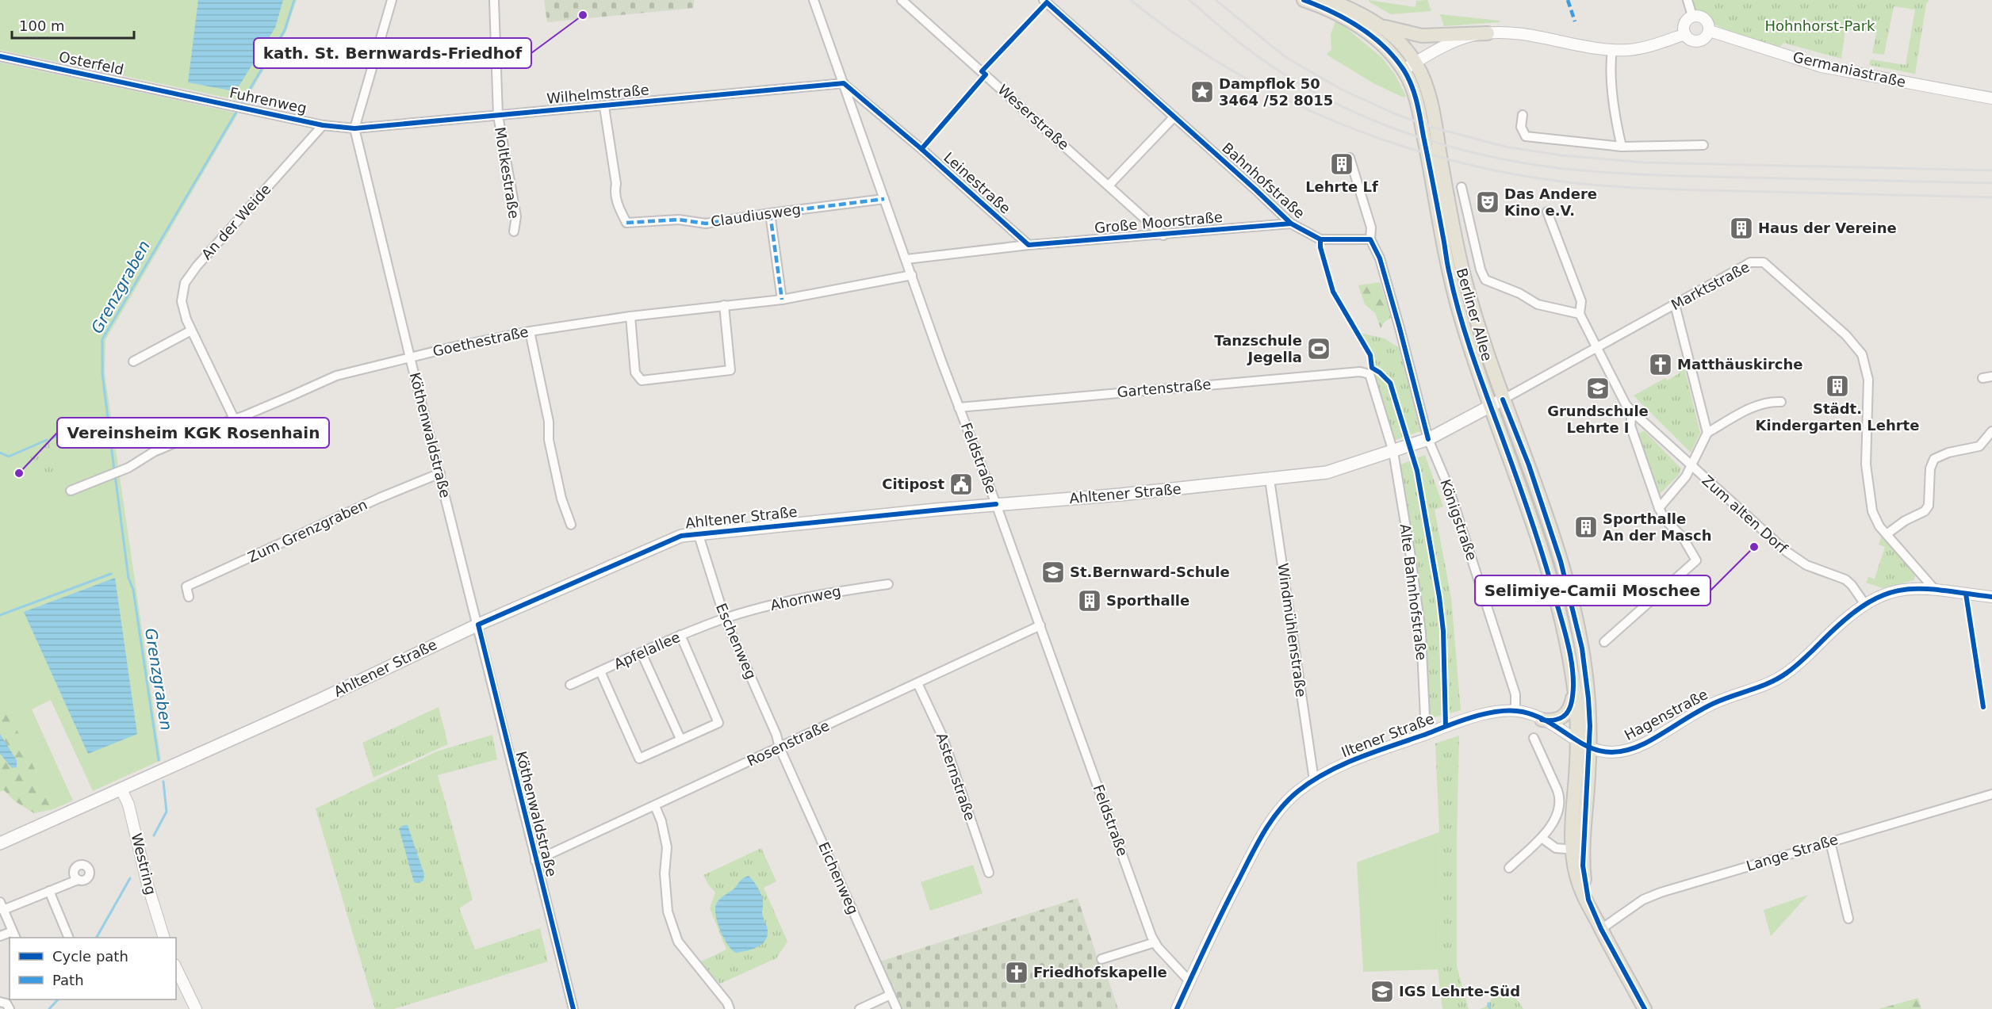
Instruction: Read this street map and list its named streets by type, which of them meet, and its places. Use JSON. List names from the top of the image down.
{
  "streets": {
    "main road": ["Marktstraße", "Berliner Allee", "Ahltener Straße"],
    "street": [
      "Osterfeld",
      "Germaniastraße",
      "Wilhelmstraße",
      "Fuhrenweg",
      "Weserstraße",
      "Moltkestraße",
      "Bahnhofstraße",
      "Leinestraße",
      "Claudiusweg",
      "An der Weide",
      "Große Moorstraße",
      "Goethestraße",
      "Gartenstraße",
      "Köthenwaldstraße",
      "Feldstraße",
      "Zum alten Dorf",
      "Königstraße",
      "Zum Grenzgraben",
      "Alte Bahnhofstraße",
      "Ahornweg",
      "Windmühlenstraße",
      "Eschenweg",
      "Apfelallee",
      "Hagenstraße",
      "Iltener Straße",
      "Rosenstraße",
      "Asternstraße",
      "Lange Straße",
      "Westring",
      "Eichenweg"
    ]
  },
  "crossings": [
    ["Osterfeld", "Fuhrenweg"],
    ["Wilhelmstraße", "Fuhrenweg"],
    ["Wilhelmstraße", "Moltkestraße"],
    ["Wilhelmstraße", "Leinestraße"],
    ["Wilhelmstraße", "Claudiusweg"],
    ["Wilhelmstraße", "Köthenwaldstraße"],
    ["Wilhelmstraße", "Feldstraße"],
    ["Fuhrenweg", "An der Weide"],
    ["Fuhrenweg", "Köthenwaldstraße"],
    ["Weserstraße", "Große Moorstraße"],
    ["Bahnhofstraße", "Große Moorstraße"],
    ["Leinestraße", "Große Moorstraße"],
    ["Leinestraße", "Feldstraße"],
    ["Claudiusweg", "Feldstraße"],
    ["An der Weide", "Goethestraße"],
    ["Große Moorstraße", "Feldstraße"],
    ["Marktstraße", "Berliner Allee"],
    ["Marktstraße", "Ahltener Straße"],
    ["Marktstraße", "Königstraße"],
    ["Marktstraße", "Hagenstraße"],
    ["Berliner Allee", "Hagenstraße"],
    ["Berliner Allee", "Iltener Straße"],
    ["Goethestraße", "Köthenwaldstraße"],
    ["Goethestraße", "Feldstraße"],
    ["Gartenstraße", "Feldstraße"],
    ["Gartenstraße", "Alte Bahnhofstraße"],
    ["Köthenwaldstraße", "Ahltener Straße"],
    ["Köthenwaldstraße", "Zum Grenzgraben"],
    ["Köthenwaldstraße", "Rosenstraße"],
    ["Feldstraße", "Ahltener Straße"],
    ["Feldstraße", "Iltener Straße"],
    ["Feldstraße", "Rosenstraße"],
    ["Ahltener Straße", "Königstraße"],
    ["Ahltener Straße", "Alte Bahnhofstraße"],
    ["Ahltener Straße", "Windmühlenstraße"],
    ["Ahltener Straße", "Eschenweg"],
    ["Ahltener Straße", "Westring"],
    ["Zum alten Dorf", "Hagenstraße"],
    ["Königstraße", "Iltener Straße"],
    ["Alte Bahnhofstraße", "Iltener Straße"],
    ["Ahornweg", "Eschenweg"],
    ["Ahornweg", "Apfelallee"],
    ["Windmühlenstraße", "Iltener Straße"],
    ["Eschenweg", "Apfelallee"],
    ["Eschenweg", "Rosenstraße"],
    ["Eschenweg", "Eichenweg"],
    ["Hagenstraße", "Iltener Straße"],
    ["Rosenstraße", "Asternstraße"],
    ["Rosenstraße", "Eichenweg"]
  ],
  "water": ["Grenzgraben"],
  "parks": ["Hohnhorst-Park"],
  "places": {
    "other": ["kath. St. Bernwards-Friedhof", "Vereinsheim KGK Rosenhain", "Selimiye-Camii Moschee"],
    "place": ["Dampflok 50 3464 /52 8015"],
    "building": [
      "Lehrte Lf",
      "Haus der Vereine",
      "Städt. Kindergarten Lehrte",
      "Sporthalle An der Masch",
      "Sporthalle"
    ],
    "theatre": ["Das Andere Kino e.V."],
    "sports": ["Tanzschule Jegella"],
    "church": ["Matthäuskirche", "Friedhofskapelle"],
    "school or university": ["Grundschule Lehrte I", "St.Bernward-Schule", "IGS Lehrte-Süd"],
    "public building": ["Citipost"]
  },
  "legend": ["Cycle path", "Path"],
  "scale_bar": "100 m"
}
